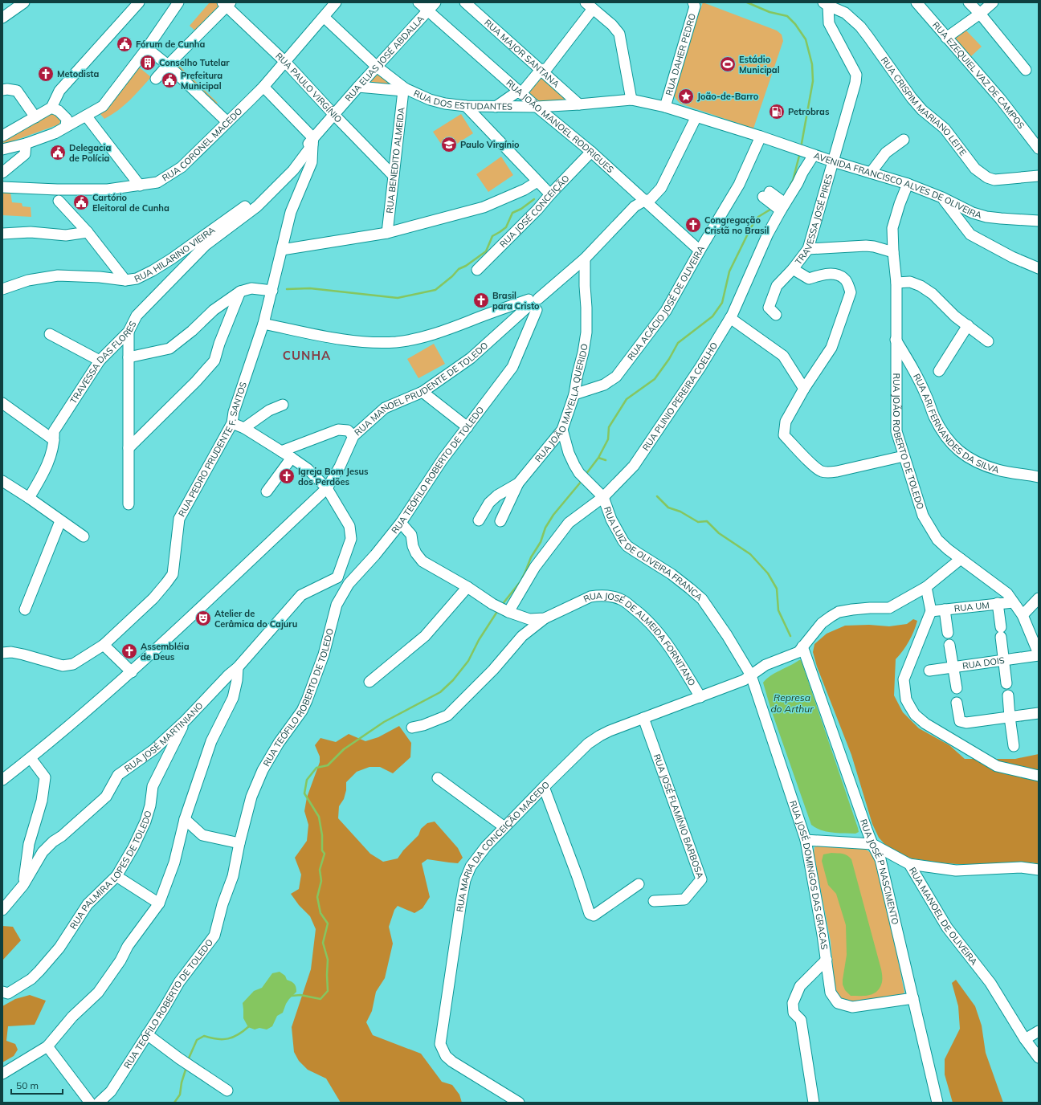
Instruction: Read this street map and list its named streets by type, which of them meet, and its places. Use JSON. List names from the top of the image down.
{
  "streets": {
    "street": [
      "RUA MAJOR SANTANA",
      "RUA DAHER PEDRO",
      "RUA ELIAS JOSÉ ABDALLA",
      "RUA EZEQUIEL VAZ DE CAMPOS",
      "RUA PAULO VIRGÍNIO",
      "RUA DOS ESTUDANTES",
      "RUA CRISPIM MARIANO LEITE",
      "RUA JOÃO MANOEL RODRIGUES",
      "RUA CORONEL MACEDO",
      "RUA BENEDITO ALMEIDA",
      "AVENIDA FRANCISCO ALVES DE OLIVEIRA",
      "RUA JOSÉ CONCEIÇÃO",
      "TRAVESSA JOSÉ PIRES",
      "RUA HILARINO VIEIRA",
      "RUA ACÁCIO JOSÉ DE OLIVEIRA",
      "TRAVESSA DAS FLORES",
      "RUA MANOEL PRUDENTE DE TOLEDO",
      "RUA PLINIO PEREIRA COELHO",
      "RUA JOÃO MAYELLA QUERIDO",
      "RUA ARI FERNANDES DA SILVA",
      "RUA JOÃO ROBERTO DE TOLEDO",
      "RUA PEDRO PRUDENTE F. SANTOS",
      "RUA TEÓFILO ROBERTO DE TOLEDO",
      "RUA LUIZ DE OLIVEIRA FRANCA",
      "RUA UM",
      "RUA JOSÉ DE ALMEIDA FORNITANO",
      "RUA DOIS",
      "RUA JOSÉ MARTINIANO",
      "RUA JOSÉ FLAMÍNIO BARBOSA",
      "RUA MARIA DA CONCEIÇÃO MACEDO",
      "RUA PALMIRA LOPES DE TOLEDO",
      "RUA JOSÉ P NASCIMENTO",
      "RUA JOSÉ DOMINGOS DAS GRACAS",
      "RUA MANOEL DE OLIVEIRA"
    ]
  },
  "crossings": [
    ["RUA MAJOR SANTANA", "RUA DOS ESTUDANTES"],
    ["RUA DAHER PEDRO", "RUA DOS ESTUDANTES"],
    ["RUA ELIAS JOSÉ ABDALLA", "RUA PAULO VIRGÍNIO"],
    ["RUA ELIAS JOSÉ ABDALLA", "RUA DOS ESTUDANTES"],
    ["RUA ELIAS JOSÉ ABDALLA", "RUA JOÃO MANOEL RODRIGUES"],
    ["RUA ELIAS JOSÉ ABDALLA", "RUA HILARINO VIEIRA"],
    ["RUA PAULO VIRGÍNIO", "RUA CORONEL MACEDO"],
    ["RUA PAULO VIRGÍNIO", "RUA BENEDITO ALMEIDA"],
    ["RUA PAULO VIRGÍNIO", "RUA HILARINO VIEIRA"],
    ["RUA DOS ESTUDANTES", "RUA JOÃO MANOEL RODRIGUES"],
    ["RUA DOS ESTUDANTES", "RUA CORONEL MACEDO"],
    ["RUA DOS ESTUDANTES", "RUA BENEDITO ALMEIDA"],
    ["RUA DOS ESTUDANTES", "AVENIDA FRANCISCO ALVES DE OLIVEIRA"],
    ["RUA DOS ESTUDANTES", "RUA ACÁCIO JOSÉ DE OLIVEIRA"],
    ["RUA DOS ESTUDANTES", "RUA TEÓFILO ROBERTO DE TOLEDO"],
    ["RUA CRISPIM MARIANO LEITE", "TRAVESSA JOSÉ PIRES"],
    ["RUA JOÃO MANOEL RODRIGUES", "RUA JOSÉ CONCEIÇÃO"],
    ["RUA JOÃO MANOEL RODRIGUES", "RUA ACÁCIO JOSÉ DE OLIVEIRA"],
    ["RUA JOÃO MANOEL RODRIGUES", "RUA TEÓFILO ROBERTO DE TOLEDO"],
    ["AVENIDA FRANCISCO ALVES DE OLIVEIRA", "TRAVESSA JOSÉ PIRES"],
    ["AVENIDA FRANCISCO ALVES DE OLIVEIRA", "RUA ACÁCIO JOSÉ DE OLIVEIRA"],
    ["AVENIDA FRANCISCO ALVES DE OLIVEIRA", "RUA PLINIO PEREIRA COELHO"],
    ["AVENIDA FRANCISCO ALVES DE OLIVEIRA", "RUA JOÃO ROBERTO DE TOLEDO"],
    ["RUA HILARINO VIEIRA", "TRAVESSA DAS FLORES"],
    ["RUA HILARINO VIEIRA", "RUA PEDRO PRUDENTE F. SANTOS"],
    ["RUA ACÁCIO JOSÉ DE OLIVEIRA", "RUA JOÃO MAYELLA QUERIDO"],
    ["RUA MANOEL PRUDENTE DE TOLEDO", "RUA TEÓFILO ROBERTO DE TOLEDO"],
    ["RUA PLINIO PEREIRA COELHO", "RUA LUIZ DE OLIVEIRA FRANCA"],
    ["RUA PLINIO PEREIRA COELHO", "RUA JOSÉ DE ALMEIDA FORNITANO"],
    ["RUA JOÃO MAYELLA QUERIDO", "RUA TEÓFILO ROBERTO DE TOLEDO"],
    ["RUA JOÃO MAYELLA QUERIDO", "RUA LUIZ DE OLIVEIRA FRANCA"],
    ["RUA ARI FERNANDES DA SILVA", "RUA JOÃO ROBERTO DE TOLEDO"],
    ["RUA JOÃO ROBERTO DE TOLEDO", "RUA UM"],
    ["RUA JOÃO ROBERTO DE TOLEDO", "RUA DOIS"],
    ["RUA TEÓFILO ROBERTO DE TOLEDO", "RUA JOSÉ DE ALMEIDA FORNITANO"],
    ["RUA LUIZ DE OLIVEIRA FRANCA", "RUA MARIA DA CONCEIÇÃO MACEDO"],
    ["RUA LUIZ DE OLIVEIRA FRANCA", "RUA JOSÉ DOMINGOS DAS GRACAS"],
    ["RUA JOSÉ DE ALMEIDA FORNITANO", "RUA MARIA DA CONCEIÇÃO MACEDO"],
    ["RUA JOSÉ MARTINIANO", "RUA PALMIRA LOPES DE TOLEDO"],
    ["RUA JOSÉ FLAMÍNIO BARBOSA", "RUA MARIA DA CONCEIÇÃO MACEDO"],
    ["RUA MARIA DA CONCEIÇÃO MACEDO", "RUA JOSÉ P NASCIMENTO"],
    ["RUA MARIA DA CONCEIÇÃO MACEDO", "RUA JOSÉ DOMINGOS DAS GRACAS"],
    ["RUA JOSÉ P NASCIMENTO", "RUA JOSÉ DOMINGOS DAS GRACAS"],
    ["RUA JOSÉ P NASCIMENTO", "RUA MANOEL DE OLIVEIRA"],
    ["RUA JOSÉ DOMINGOS DAS GRACAS", "RUA MANOEL DE OLIVEIRA"]
  ],
  "districts": ["CUNHA"],
  "water": ["Represa do Arthur"],
  "places": {
    "public building": [
      "Fórum de Cunha",
      "Prefeitura Municipal",
      "Delegacia de Polícia",
      "Cartório Eleitoral de Cunha"
    ],
    "building": ["Conselho Tutelar"],
    "sports": ["Estádio Municipal"],
    "church": [
      "Metodista",
      "Congregação Cristã no Brasil",
      "Brasil para Cristo",
      "Igreja Bom Jesus dos Perdões",
      "Assembléia de Deus"
    ],
    "place": ["João-de-Barro"],
    "fuel station": ["Petrobras"],
    "school or university": ["Paulo Virgínio"],
    "theatre": ["Atelier de Cerâmica do Cajuru"]
  },
  "scale_bar": "50 m"
}
